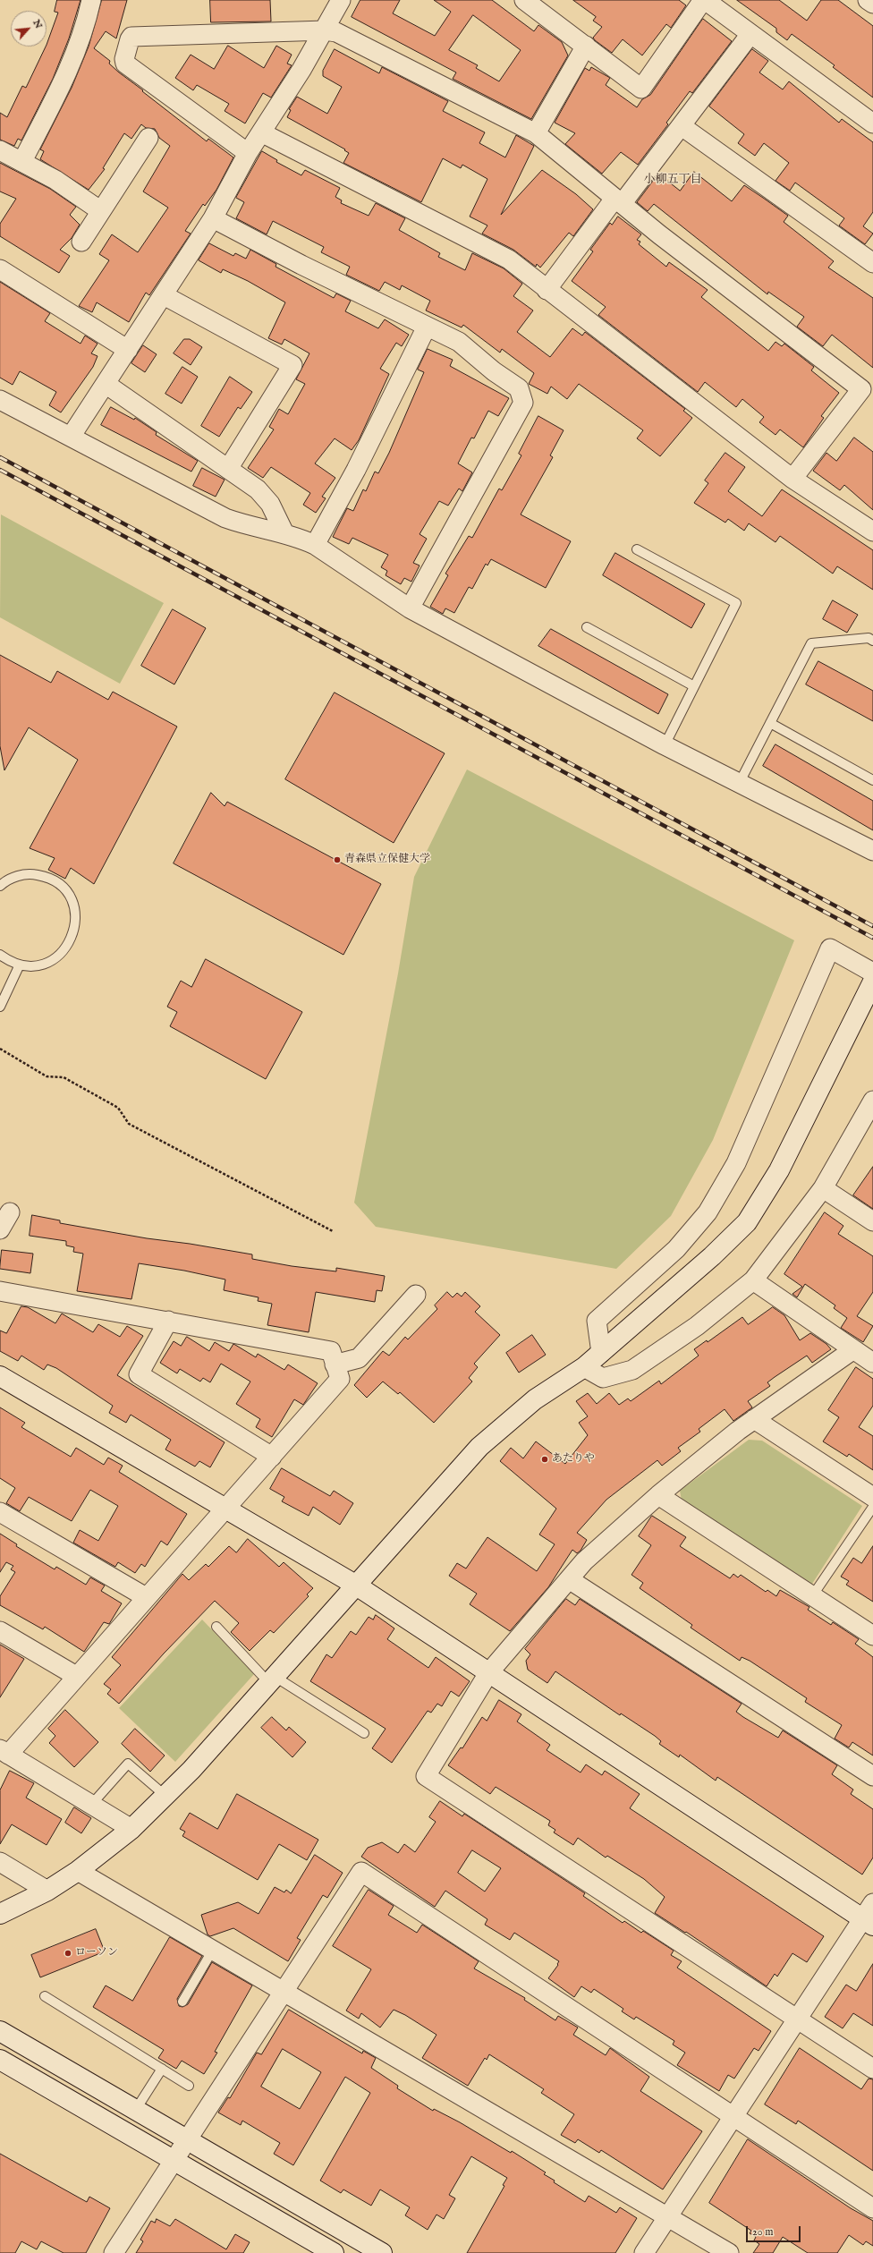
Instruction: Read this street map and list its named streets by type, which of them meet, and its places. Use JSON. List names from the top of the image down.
{
  "districts": ["小柳五丁目"],
  "places": ["青森県立保健大学", "あたりや", "ローソン"],
  "scale_bar": "20 m",
  "north": "top right"
}
